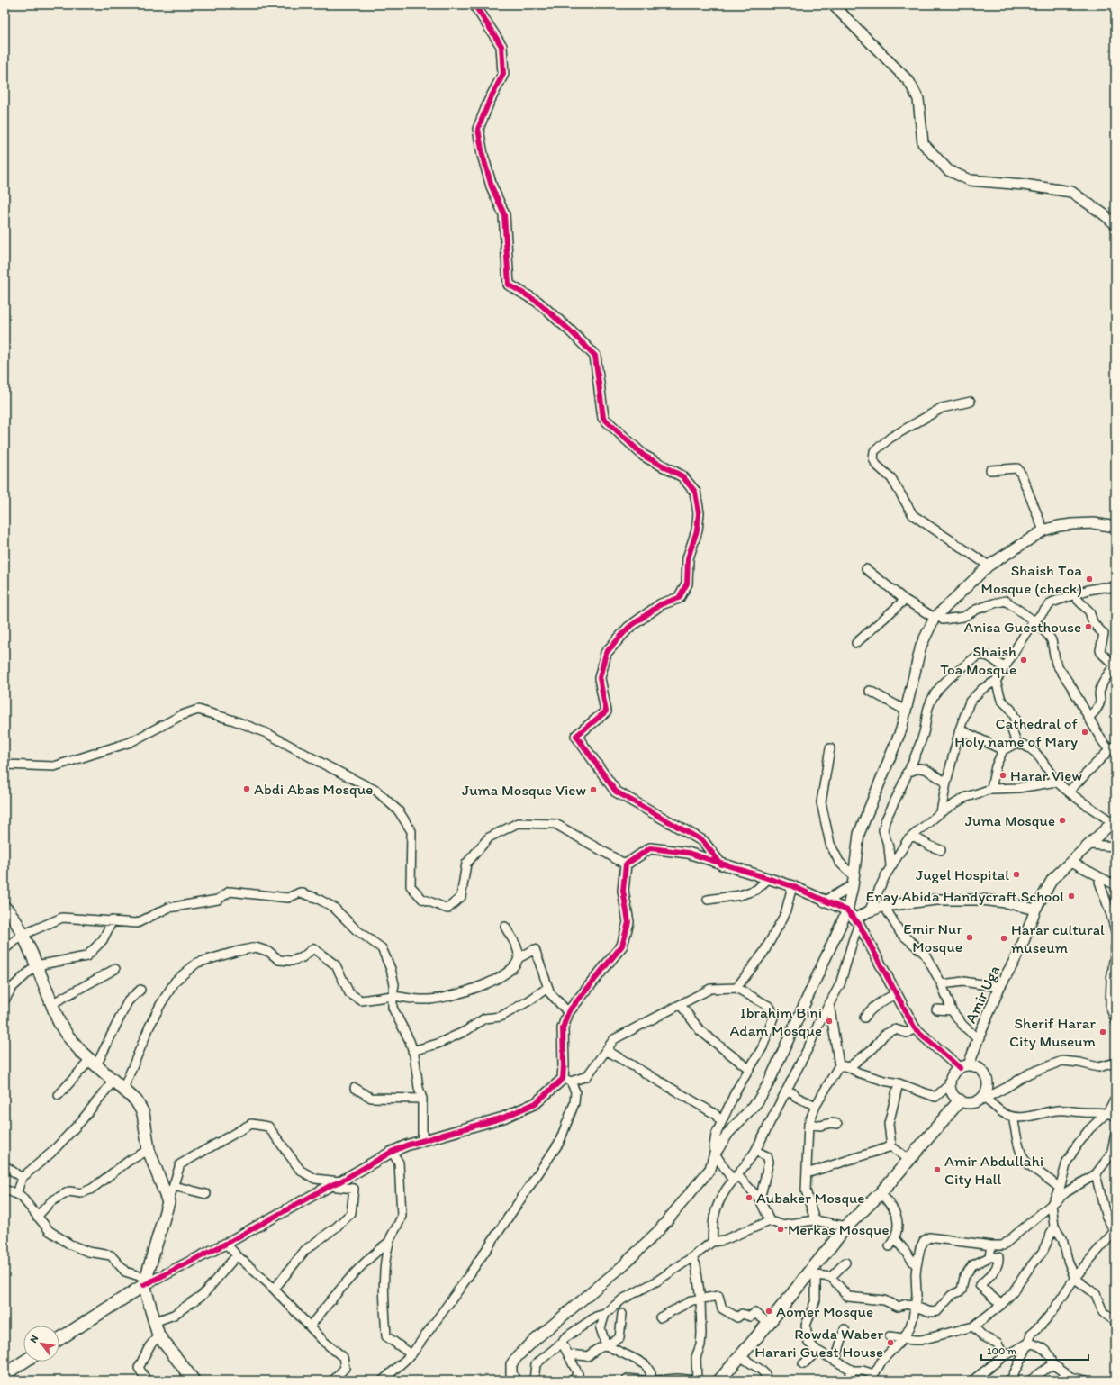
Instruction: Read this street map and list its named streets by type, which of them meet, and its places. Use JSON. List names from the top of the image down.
{
  "streets": {
    "street": ["Amir Uga"]
  },
  "places": [
    "Shaish Toa Mosque (check)",
    "Anisa Guesthouse",
    "Shaish Toa Mosque",
    "Cathedral of Holy name of Mary",
    "Harar View",
    "Abdi Abas Mosque",
    "Juma Mosque View",
    "Juma Mosque",
    "Jugel Hospital",
    "Enay Abida Handycraft School",
    "Emir Nur Mosque",
    "Harar cultural museum",
    "Ibrahim Bini Adam Mosque",
    "Sherif Harar City Museum",
    "Amir Abdullahi City Hall",
    "Aubaker Mosque",
    "Merkas Mosque",
    "Aomer Mosque",
    "Rowda Waber Harari Guest House"
  ],
  "scale_bar": "100 m",
  "north": "top left"
}
